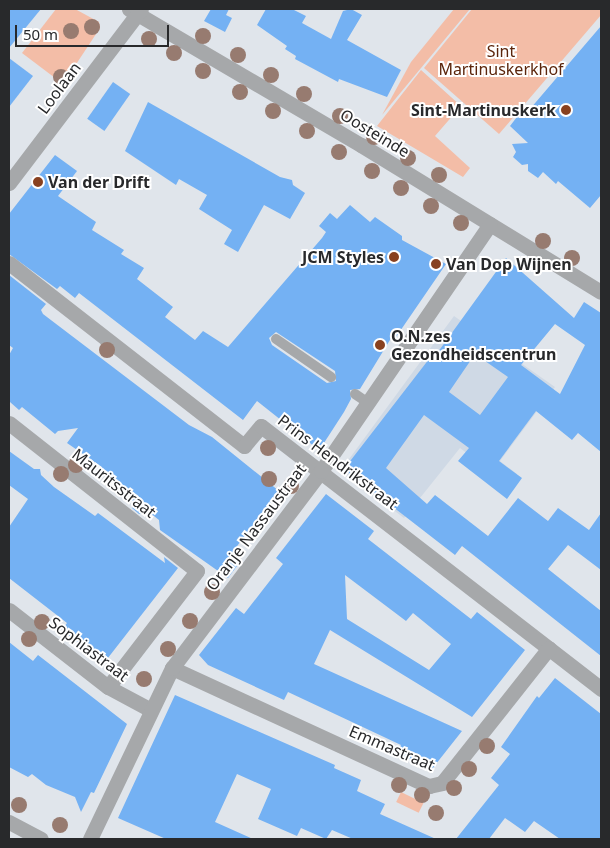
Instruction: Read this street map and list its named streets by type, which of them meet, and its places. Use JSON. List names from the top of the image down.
{
  "streets": {
    "street": [
      "Loolaan",
      "Oosteinde",
      "Prins Hendrikstraat",
      "Mauritsstraat",
      "Oranje Nassaustraat",
      "Sophiastraat",
      "Emmastraat"
    ]
  },
  "crossings": [
    ["Loolaan", "Oosteinde"],
    ["Oosteinde", "Oranje Nassaustraat"],
    ["Prins Hendrikstraat", "Oranje Nassaustraat"],
    ["Prins Hendrikstraat", "Emmastraat"],
    ["Mauritsstraat", "Oranje Nassaustraat"],
    ["Oranje Nassaustraat", "Sophiastraat"],
    ["Oranje Nassaustraat", "Emmastraat"]
  ],
  "parks": ["Sint Martinuskerkhof"],
  "places": [
    "Sint-Martinuskerk",
    "Van der Drift",
    "JCM Styles",
    "Van Dop Wijnen",
    "O.N.zes Gezondheidscentrun"
  ],
  "scale_bar": "50 m"
}
